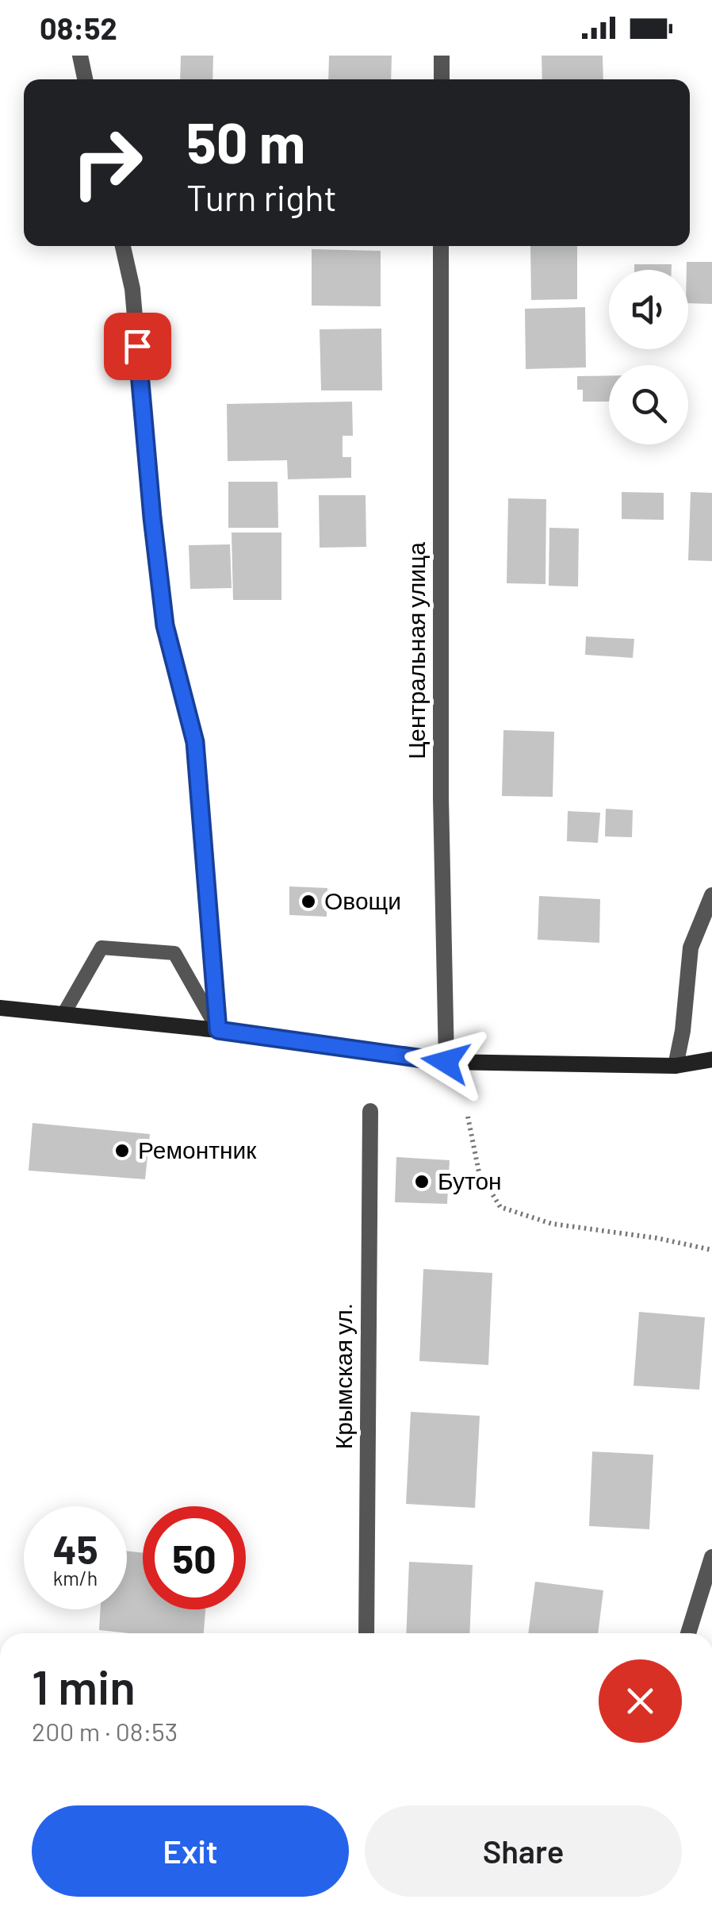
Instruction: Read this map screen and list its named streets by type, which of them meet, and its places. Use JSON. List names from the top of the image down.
{
  "streets": {
    "street": ["Центральная улица", "Крымская ул."]
  },
  "places": ["Овощи", "Ремонтник", "Бутон"],
  "page": {
    "status": "08:52",
    "turn": ["50 m", "Turn right"],
    "speed": "45 km/h",
    "limit": "50",
    "heading": ["1 min", "200 m · 08:53"],
    "buttons": ["Exit", "Share"]
  }
}
